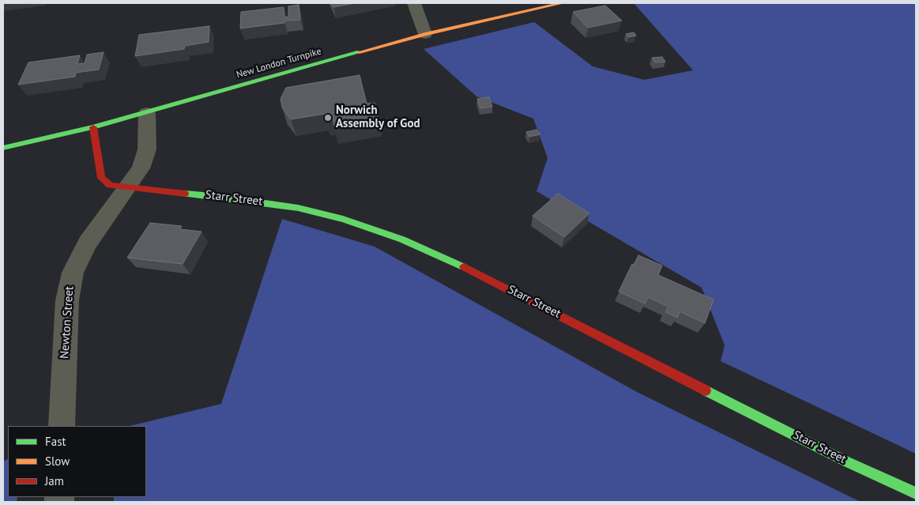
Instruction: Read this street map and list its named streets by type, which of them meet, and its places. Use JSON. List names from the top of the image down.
{
  "streets": {
    "street": ["New London Turnpike", "Starr Street", "Newton Street"]
  },
  "crossings": [
    ["New London Turnpike", "Starr Street"],
    ["Starr Street", "Newton Street"]
  ],
  "places": ["Norwich Assembly of God"],
  "legend": ["Fast", "Slow", "Jam"]
}
